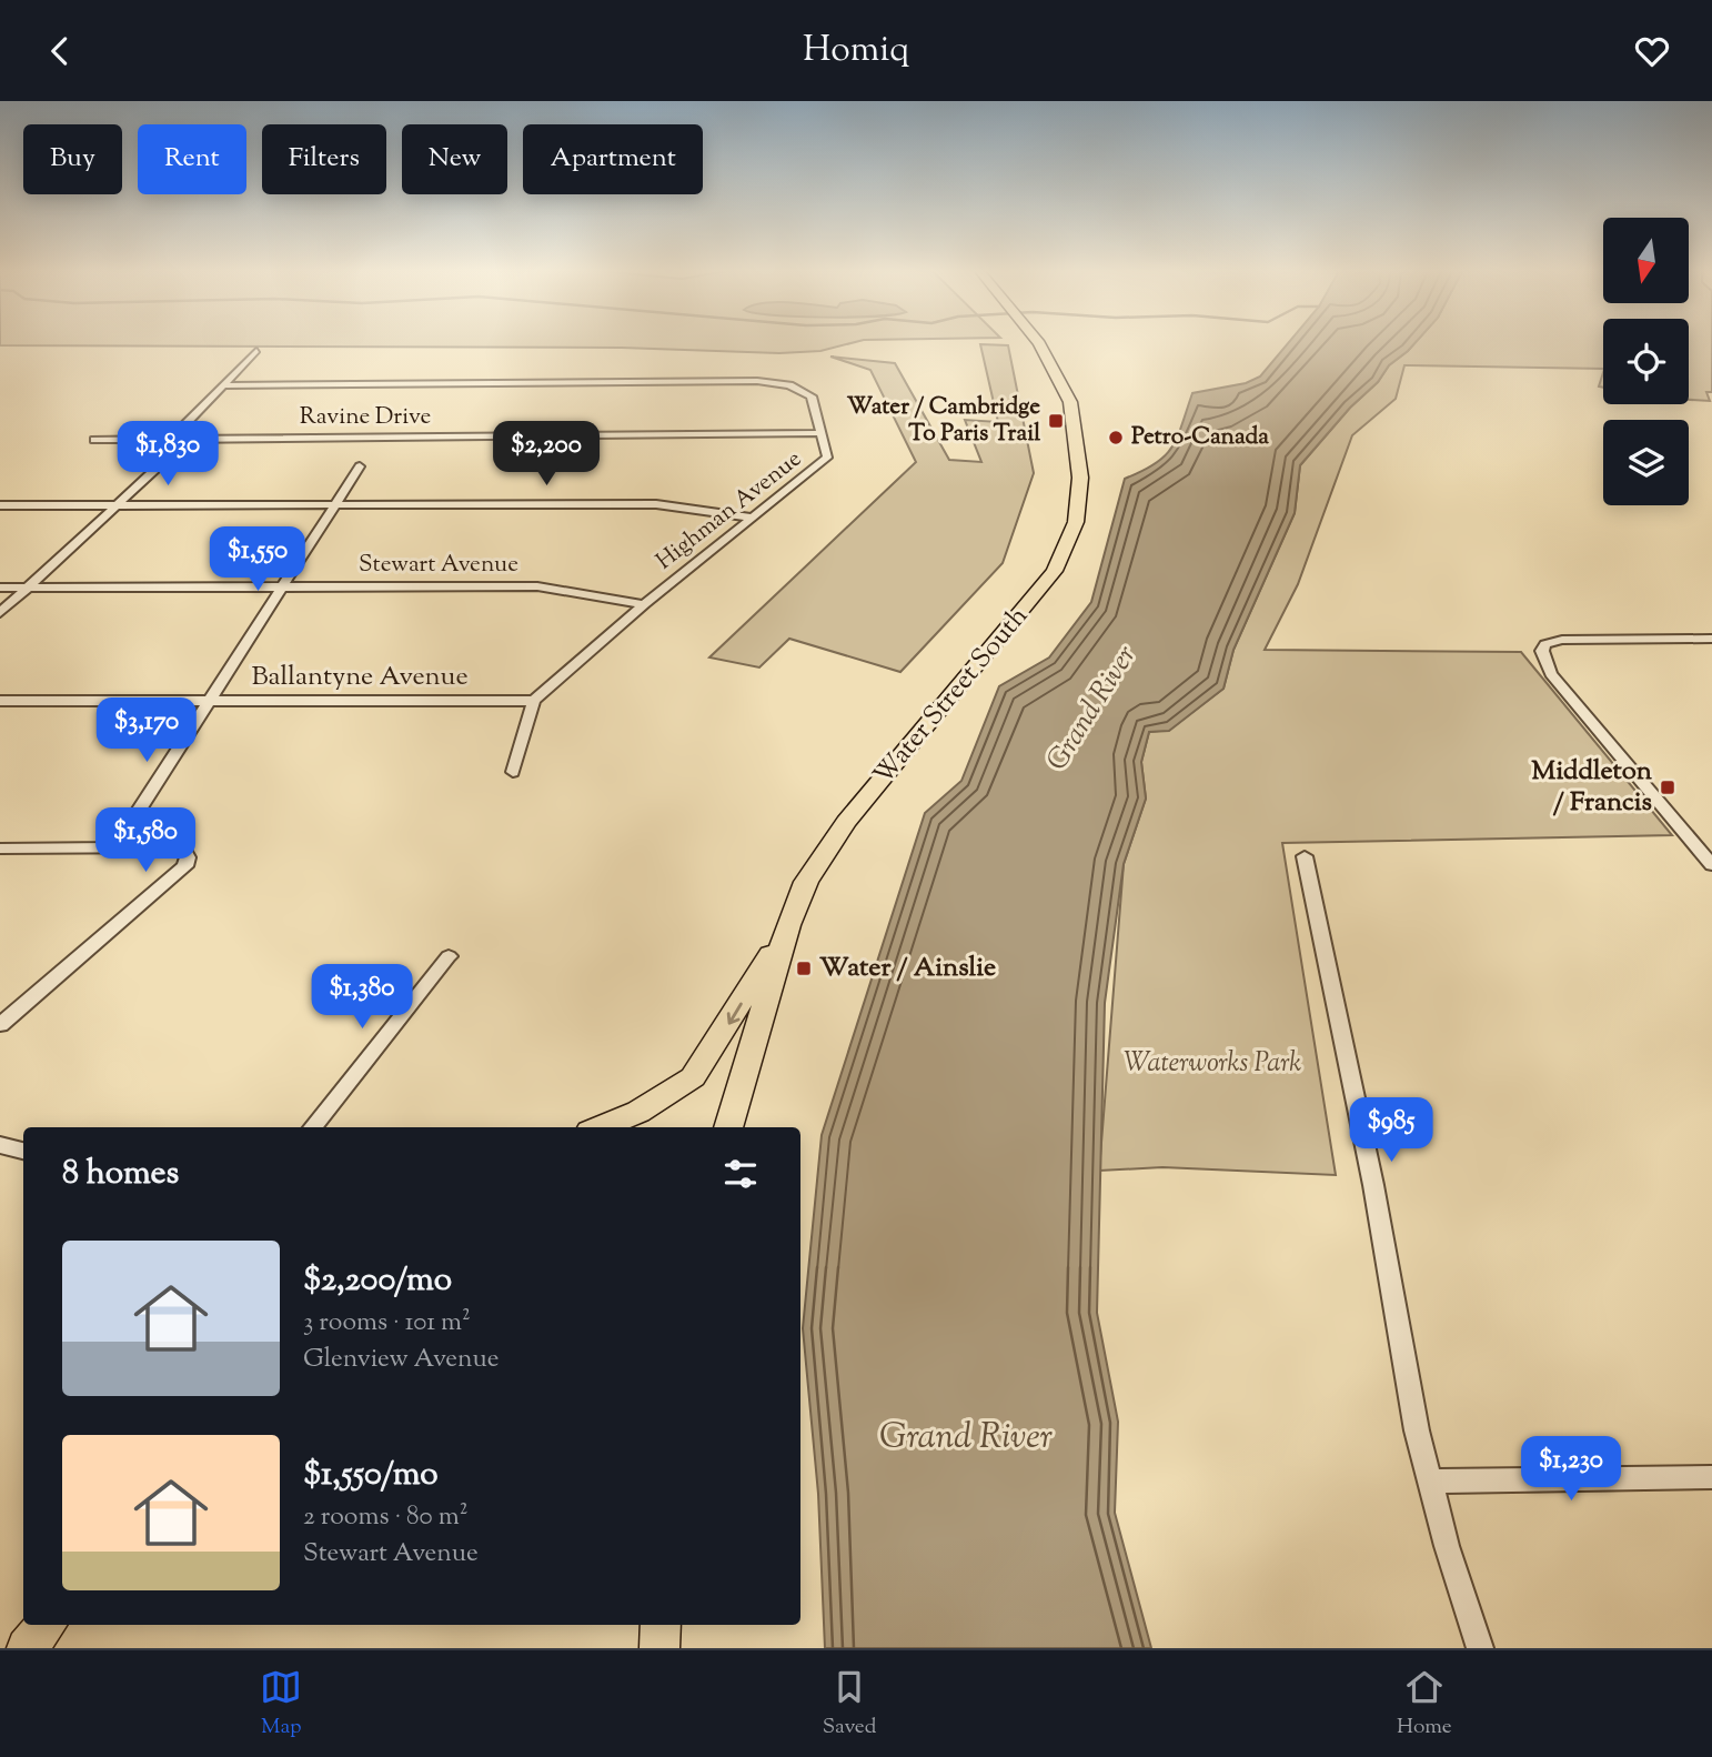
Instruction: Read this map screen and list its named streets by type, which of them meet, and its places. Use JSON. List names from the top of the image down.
{
  "streets": {
    "main road": ["Water Street South"],
    "street": [
      "Ravine Drive",
      "Highman Avenue",
      "Stewart Avenue",
      "Ballantyne Avenue"
    ]
  },
  "crossings": [
    ["Ravine Drive", "Highman Avenue"],
    ["Highman Avenue", "Stewart Avenue"],
    ["Highman Avenue", "Ballantyne Avenue"]
  ],
  "water": ["Grand River"],
  "parks": ["Waterworks Park"],
  "places": {
    "transit": ["Water / Cambridge To Paris Trail", "Middleton / Francis", "Water / Ainslie"],
    "other": ["Petro-Canada"]
  },
  "north": "bottom",
  "page": {
    "header": "Homiq",
    "chip": [
      "Buy",
      "Rent",
      "Filters",
      "New",
      "Apartment"
    ],
    "price": [
      "$1,830",
      "$2,200",
      "$1,550",
      "$3,170",
      "$1,580",
      "$1,380",
      "$985",
      "$1,230"
    ],
    "heading": "8 homes",
    "list": [
      {
        "name": "$2,200/mo",
        "note": "3 rooms · 101 m² · Glenview Avenue"
      },
      {
        "name": "$1,550/mo",
        "note": "2 rooms · 80 m² · Stewart Avenue"
      }
    ],
    "tabs": ["Map", "Saved", "Home"]
  }
}
